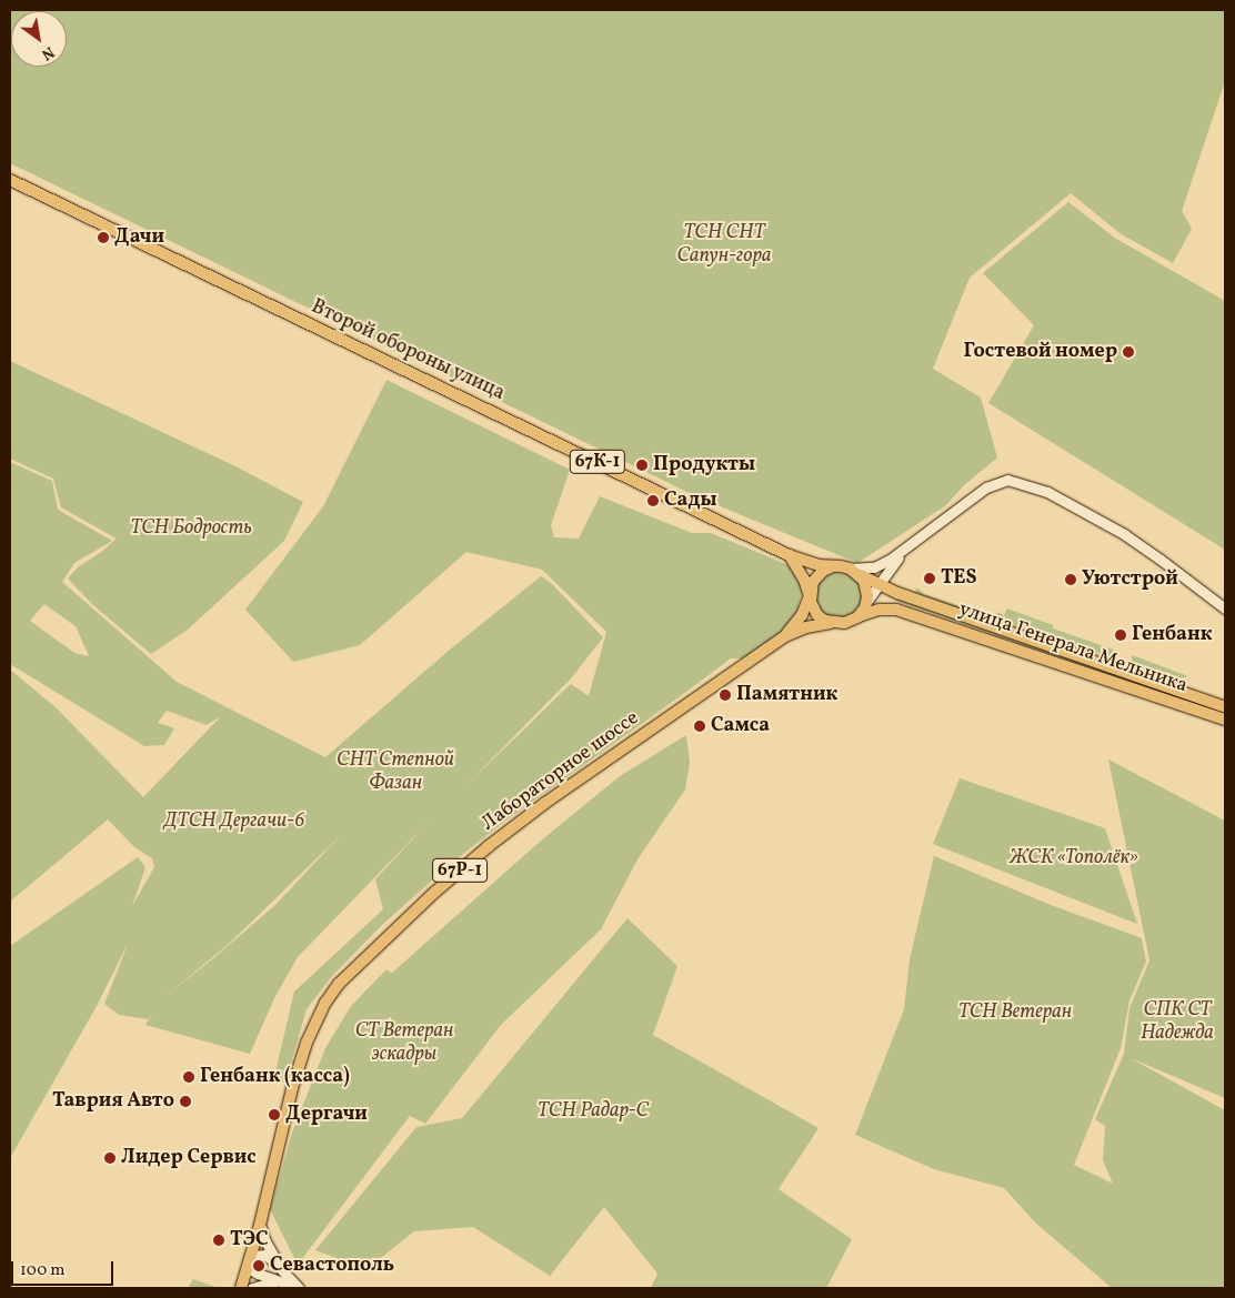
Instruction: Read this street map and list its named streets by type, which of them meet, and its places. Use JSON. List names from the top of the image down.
{
  "streets": {
    "main road": [
      "Второй обороны улица",
      "67К-1",
      "улица Генерала Мельника",
      "Лабораторное шоссе",
      "67Р-1"
    ]
  },
  "crossings": [
    ["Второй обороны улица", "67К-1"],
    ["67К-1", "улица Генерала Мельника"],
    ["67К-1", "Лабораторное шоссе"],
    ["улица Генерала Мельника", "Лабораторное шоссе"]
  ],
  "parks": [
    "ТСН СНТ Сапун-гора",
    "ТСН Бодрость",
    "СНТ Степной Фазан",
    "ДТСН Дергачи-6",
    "ЖСК «Тополёк»",
    "СПК СТ Надежда",
    "ТСН Ветеран",
    "СТ Ветеран эскадры",
    "ТСН Радар-С"
  ],
  "places": [
    "Дачи",
    "Гостевой номер",
    "Продукты",
    "Сады",
    "TES",
    "Уютстрой",
    "Генбанк",
    "Памятник",
    "Самса",
    "Генбанк (касса)",
    "Таврия Авто",
    "Дергачи",
    "Лидер Сервис",
    "ТЭС",
    "Севастополь"
  ],
  "scale_bar": "100 m",
  "north": "bottom right"
}
